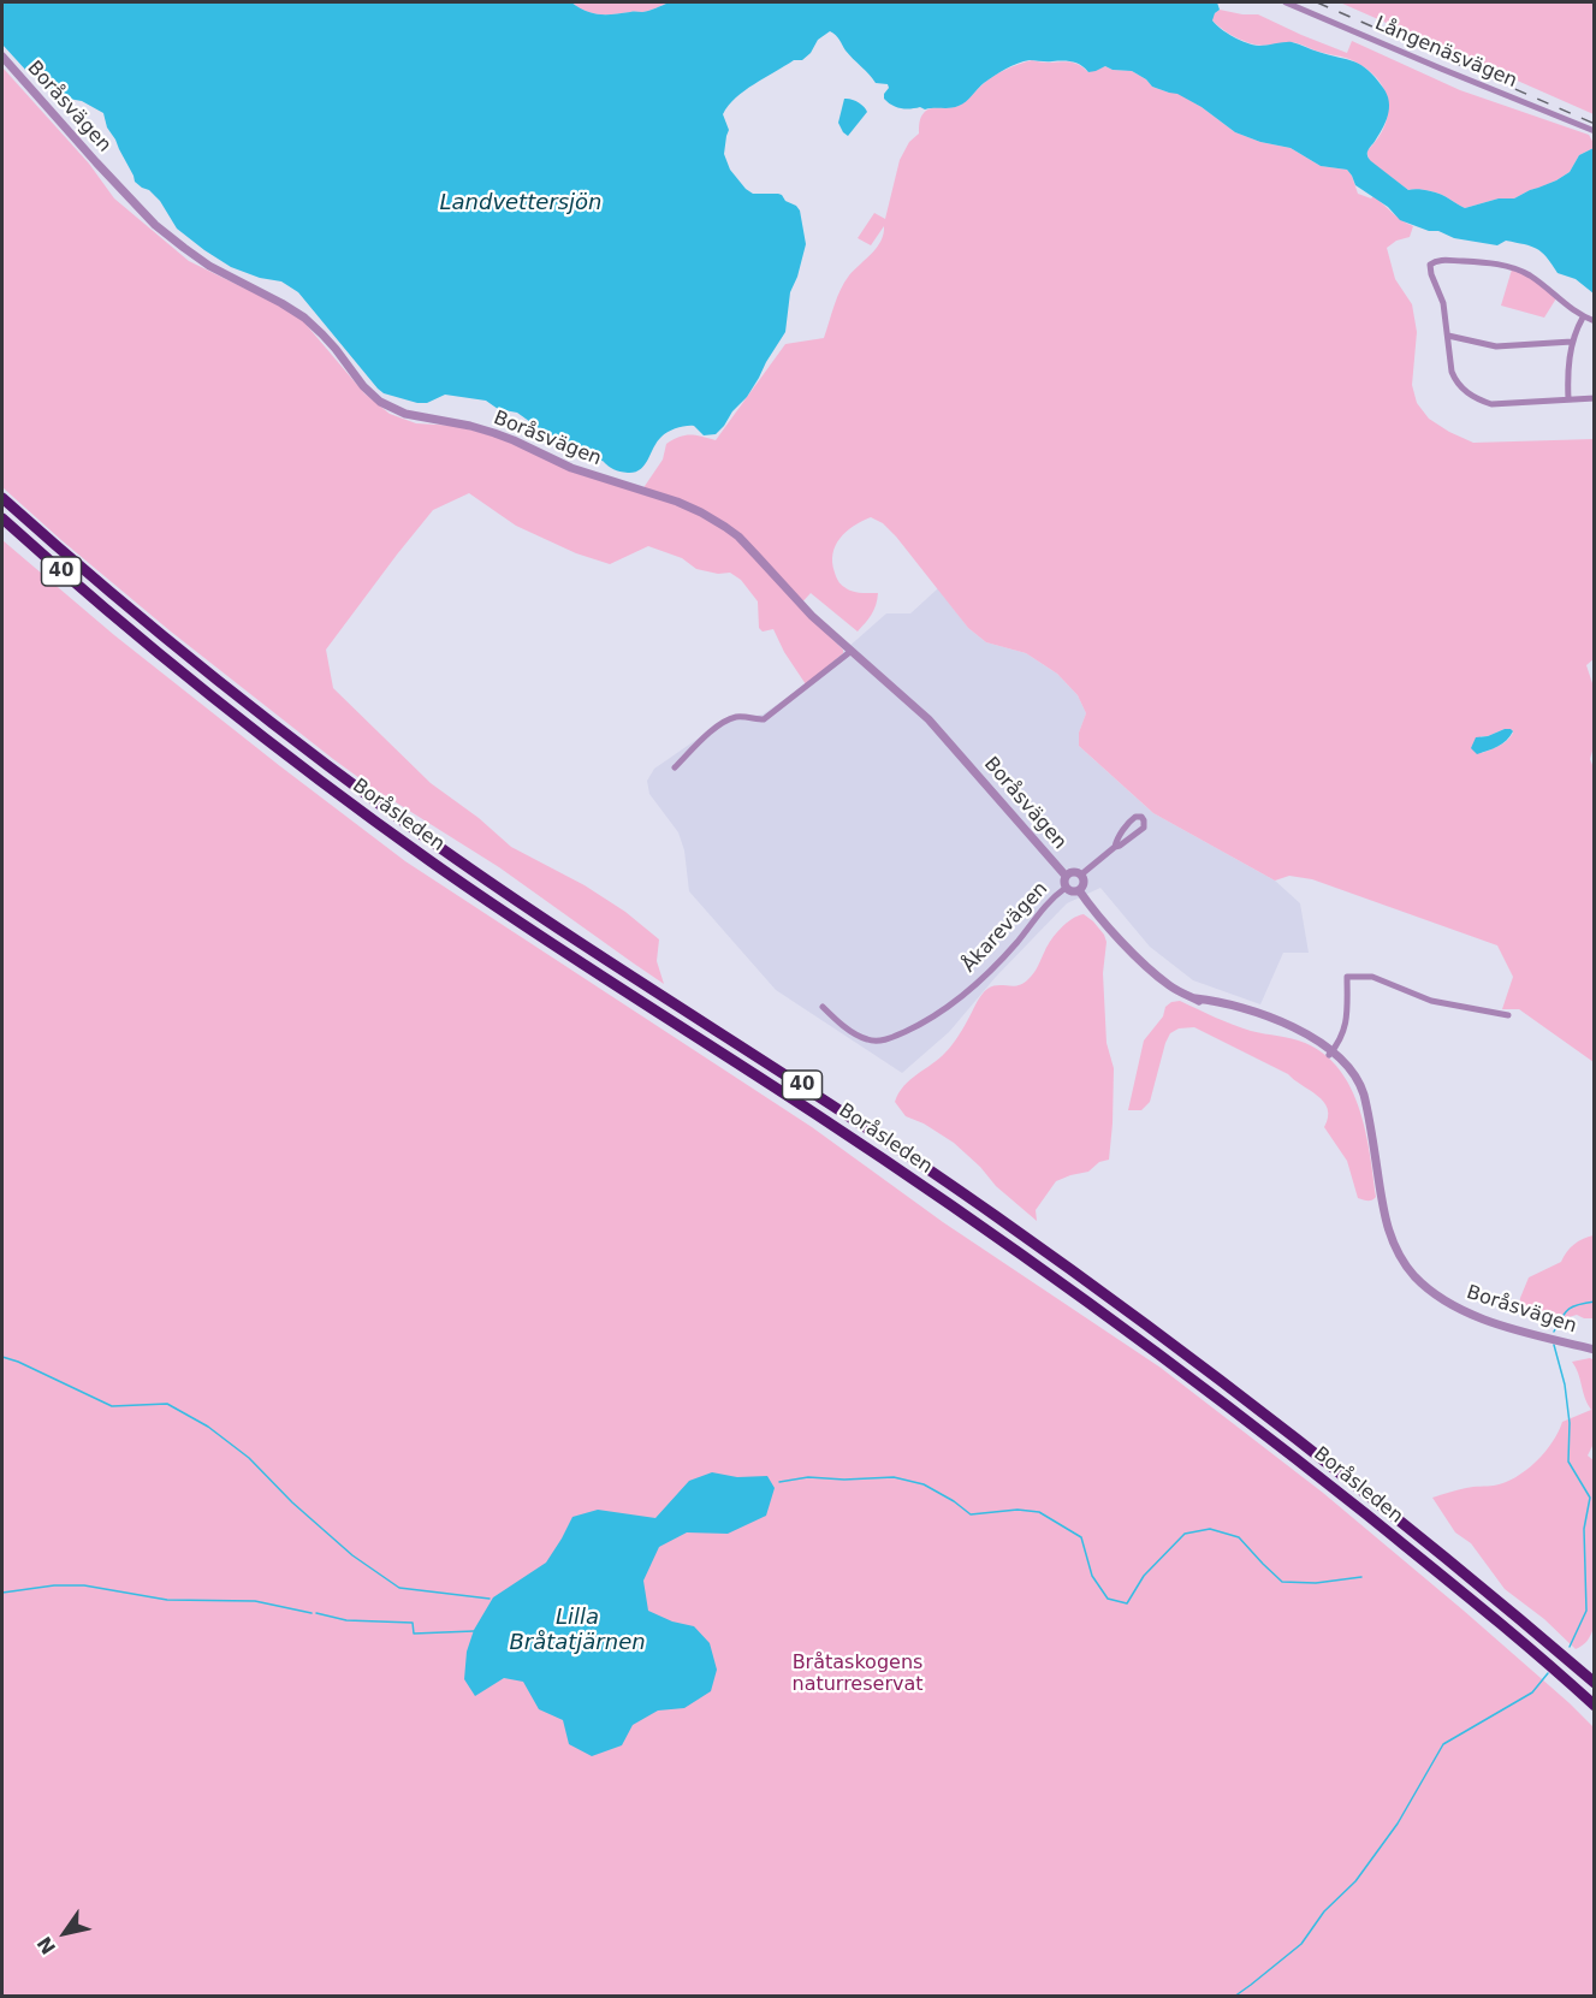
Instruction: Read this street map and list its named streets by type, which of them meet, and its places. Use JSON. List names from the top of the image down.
{
  "streets": {
    "highway": ["40", "Boråsleden"],
    "street": ["Långenäsvägen", "Boråsvägen", "Åkarevägen"]
  },
  "crossings": [
    ["Boråsvägen", "Åkarevägen"]
  ],
  "water": ["Landvettersjön", "Lilla Bråtatjärnen"],
  "parks": ["Bråtaskogens naturreservat"],
  "north": "bottom left"
}
